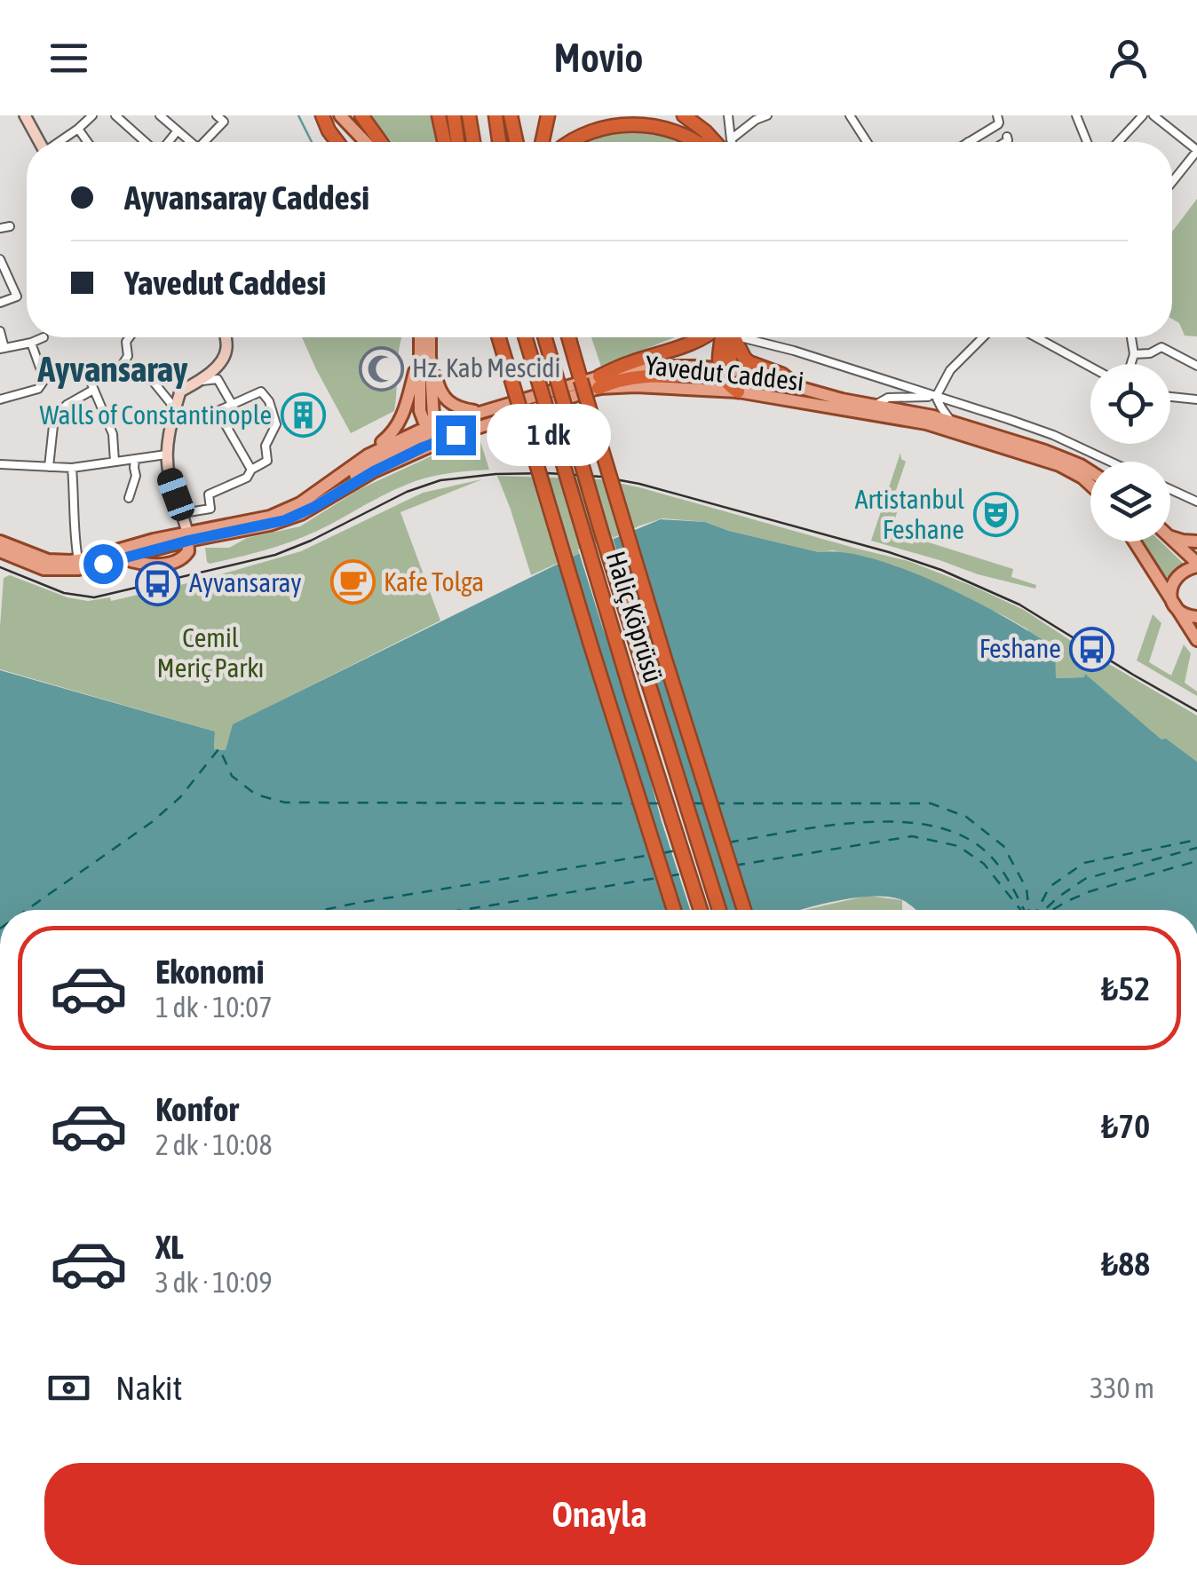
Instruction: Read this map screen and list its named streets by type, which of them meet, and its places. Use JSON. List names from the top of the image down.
{
  "streets": {
    "highway": ["Haliç Köprüsü"],
    "main road": ["Yavedut Caddesi"]
  },
  "districts": ["Ayvansaray"],
  "parks": ["Cemil Meriç Parkı"],
  "places": {
    "mosque": ["Hz. Kab Mescidi"],
    "building": ["Walls of Constantinople"],
    "theatre": ["Artistanbul Feshane"],
    "cafe": ["Kafe Tolga"],
    "bus stop": ["Ayvansaray", "Feshane"]
  },
  "page": {
    "header": "Movio",
    "banner": ["Ayvansaray Caddesi", "Yavedut Caddesi"],
    "bubble": "1 dk",
    "list": [
      {
        "name": "Ekonomi",
        "note": "1 dk · 10:07",
        "value": "₺52"
      },
      {
        "name": "Konfor",
        "note": "2 dk · 10:08",
        "value": "₺70"
      },
      {
        "name": "XL",
        "note": "3 dk · 10:09",
        "value": "₺88"
      }
    ],
    "pay": ["Nakit", "330 m"],
    "buttons": "Onayla"
  }
}
